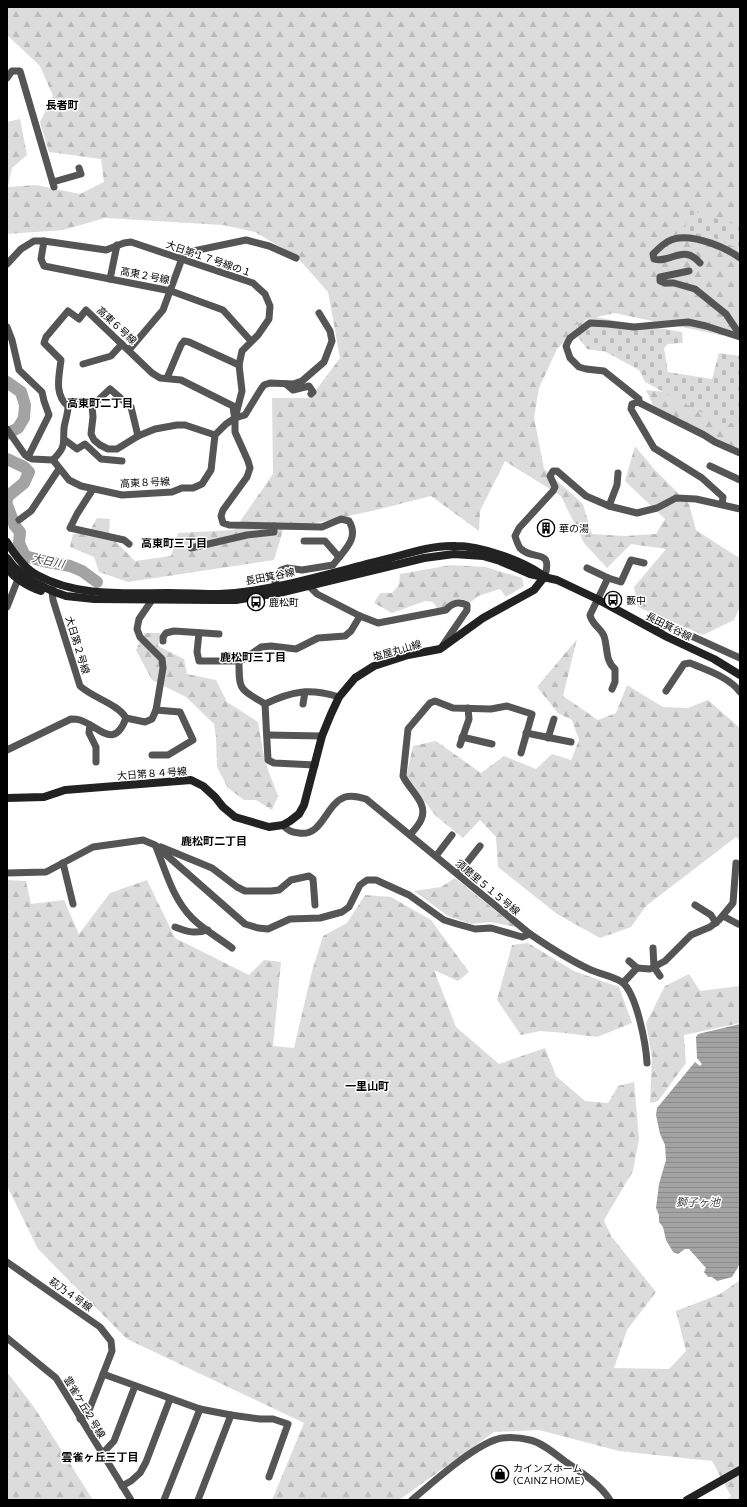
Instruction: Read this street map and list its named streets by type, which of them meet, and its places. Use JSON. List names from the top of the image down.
{
  "streets": {
    "street": [
      "大日第１７号線の１",
      "高東２号線",
      "高東６号線",
      "高東８号線",
      "長田箕谷線",
      "大日第２号線",
      "塩屋丸山線",
      "大日第８４号線",
      "須磨里５１５号線",
      "萩乃４号線",
      "雲雀ケ丘２号線"
    ]
  },
  "crossings": [
    ["大日第１７号線の１", "高東２号線"],
    ["大日第１７号線の１", "高東６号線"],
    ["長田箕谷線", "大日第２号線"],
    ["長田箕谷線", "塩屋丸山線"],
    ["塩屋丸山線", "大日第８４号線"],
    ["塩屋丸山線", "須磨里５１５号線"],
    ["大日第８４号線", "須磨里５１５号線"]
  ],
  "districts": [
    "長者町",
    "高東町二丁目",
    "高東町三丁目",
    "鹿松町三丁目",
    "鹿松町二丁目",
    "一里山町",
    "雲雀ヶ丘三丁目"
  ],
  "water": ["大日川", "獅子ヶ池"],
  "places": {
    "building": ["華の湯"],
    "bus stop": ["藪中", "鹿松町"],
    "shop": ["カインズホーム (CAINZ HOME)"]
  }
}
